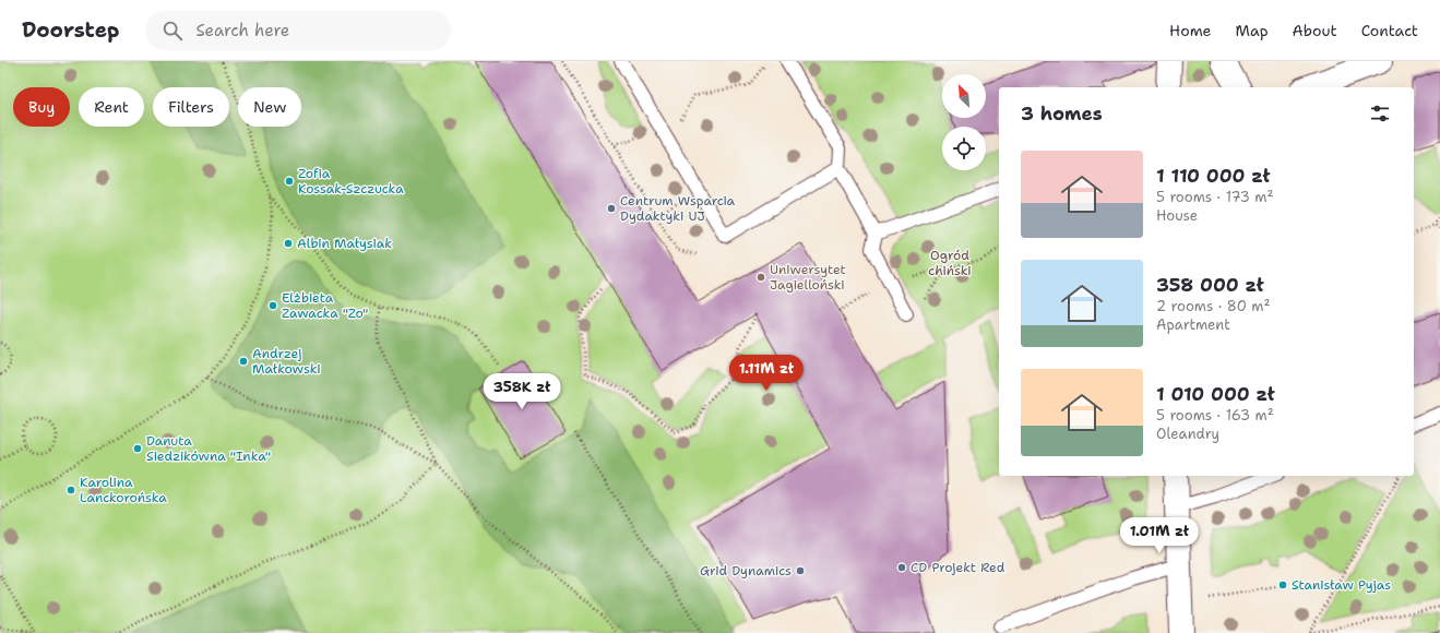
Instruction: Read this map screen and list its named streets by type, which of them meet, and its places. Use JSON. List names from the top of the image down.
{
  "parks": ["Ogród chiński"],
  "places": [
    "Zofia Kossak-Szczucka",
    "Centrum Wsparcia Dydaktyki UJ",
    "Albin Małysiak",
    "Uniwersytet Jagielloński",
    "Elżbieta Zawacka \"Zo\"",
    "Andrzej Małkowski",
    "Danuta Siedzikówna \"Inka\"",
    "Karolina Lanckorońska",
    "CD Projekt Red",
    "Grid Dynamics",
    "Stanisław Pyjas"
  ],
  "north": "top left",
  "page": {
    "header": "Doorstep",
    "search": "Search here",
    "nav": [
      "Home",
      "Map",
      "About",
      "Contact"
    ],
    "chip": [
      "Buy",
      "Rent",
      "Filters",
      "New"
    ],
    "heading": "3 homes",
    "list": [
      {
        "name": "1 110 000 zł",
        "note": "5 rooms · 173 m² · House"
      },
      {
        "name": "358 000 zł",
        "note": "2 rooms · 80 m² · Apartment"
      },
      {
        "name": "1 010 000 zł",
        "note": "5 rooms · 163 m² · Oleandry"
      }
    ],
    "price": ["1.11M zł", "358K zł", "1.01M zł"]
  }
}
